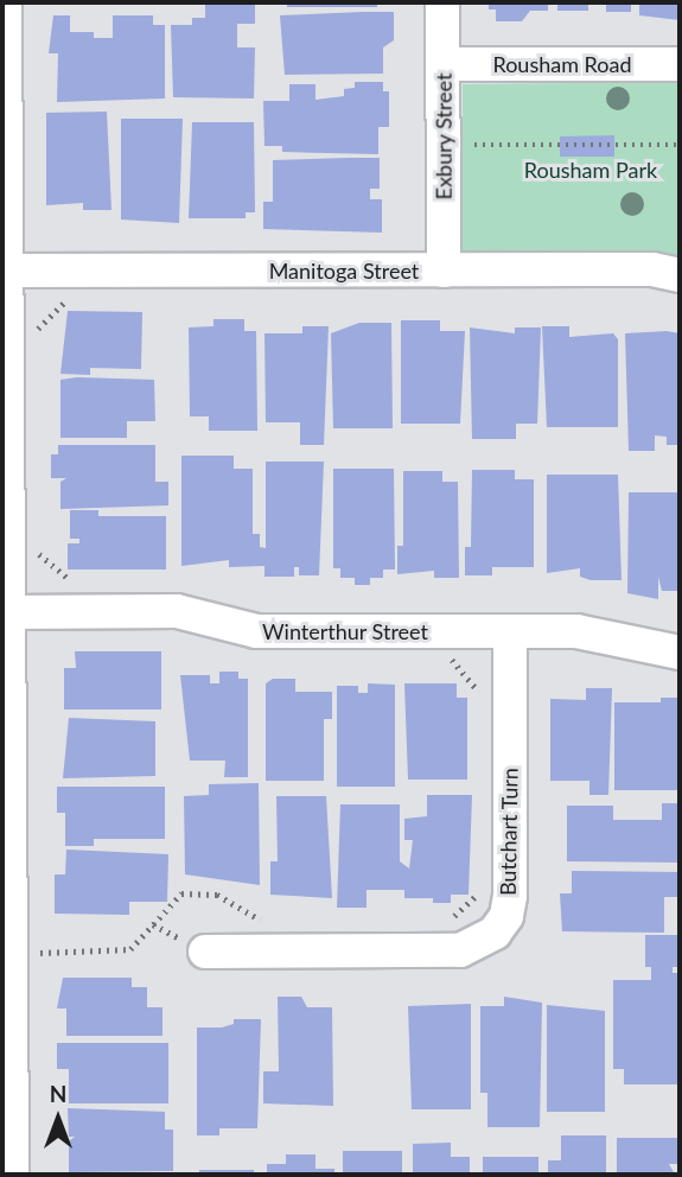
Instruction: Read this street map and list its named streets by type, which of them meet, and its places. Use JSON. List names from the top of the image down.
{
  "streets": {
    "street": [
      "Rousham Road",
      "Exbury Street",
      "Manitoga Street",
      "Winterthur Street",
      "Butchart Turn"
    ]
  },
  "crossings": [
    ["Rousham Road", "Exbury Street"],
    ["Exbury Street", "Manitoga Street"],
    ["Winterthur Street", "Butchart Turn"]
  ],
  "parks": ["Rousham Park"],
  "north": "top"
}
